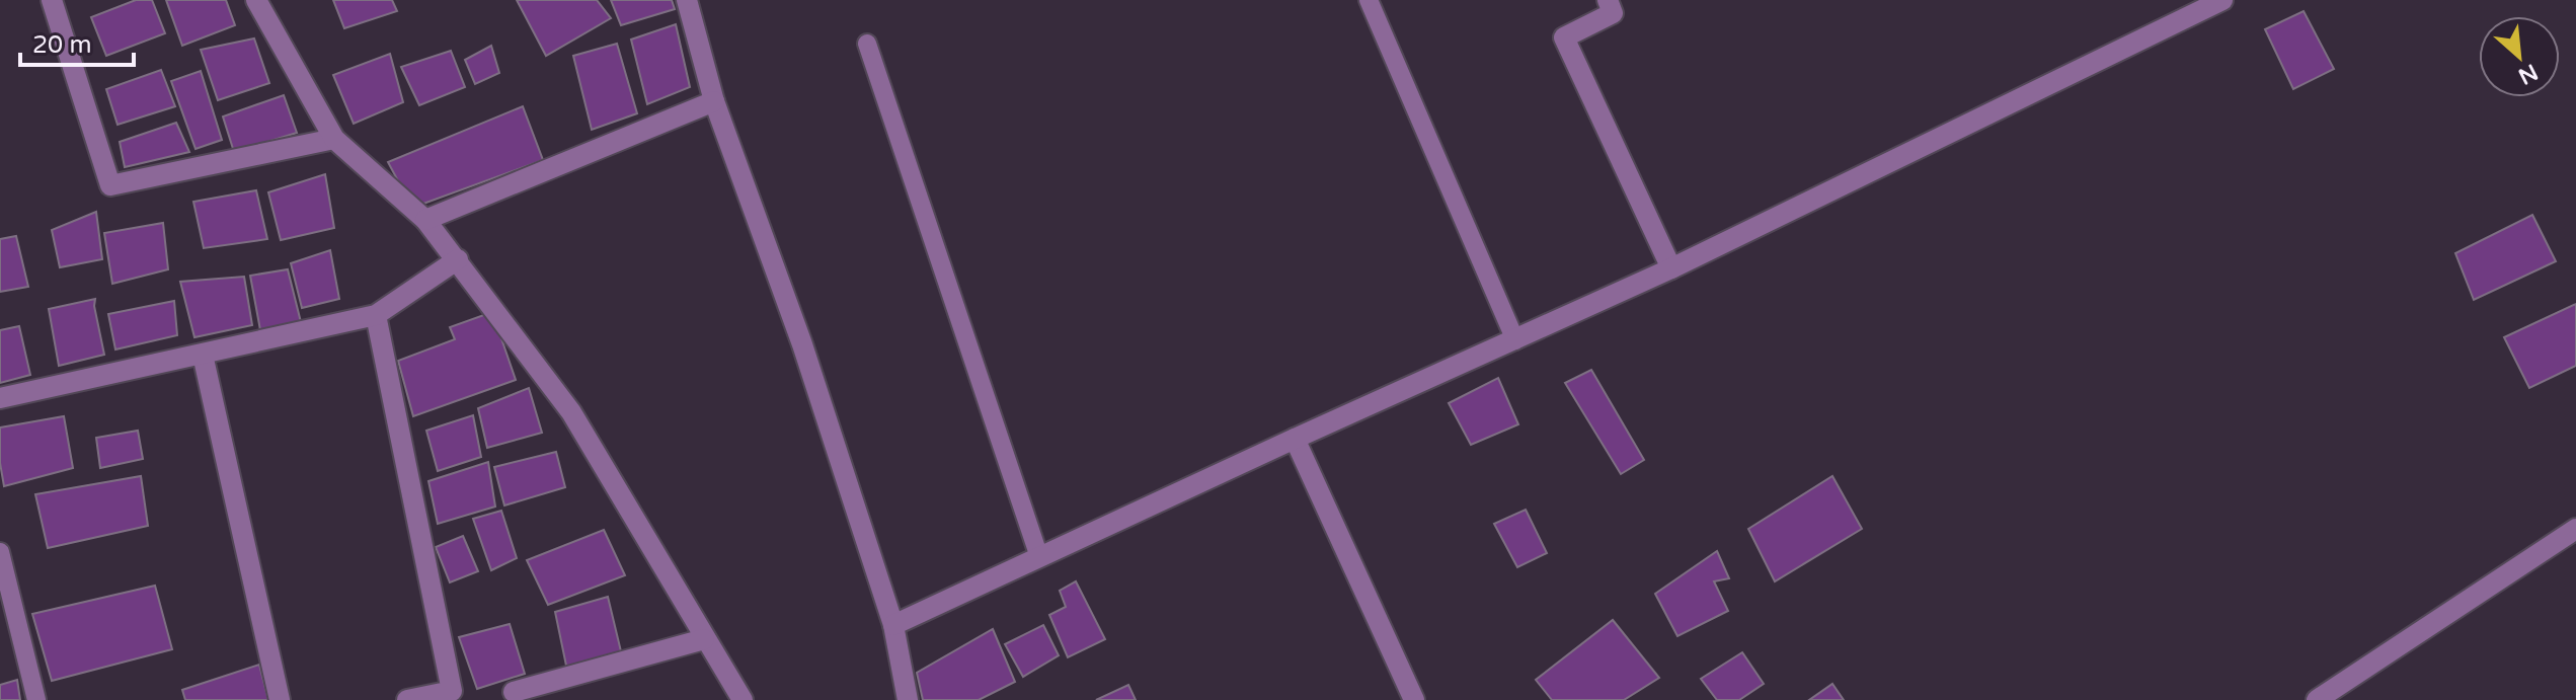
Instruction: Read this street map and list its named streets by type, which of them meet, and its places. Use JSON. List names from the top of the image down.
{
  "scale_bar": "20 m",
  "north": "bottom right"
}
